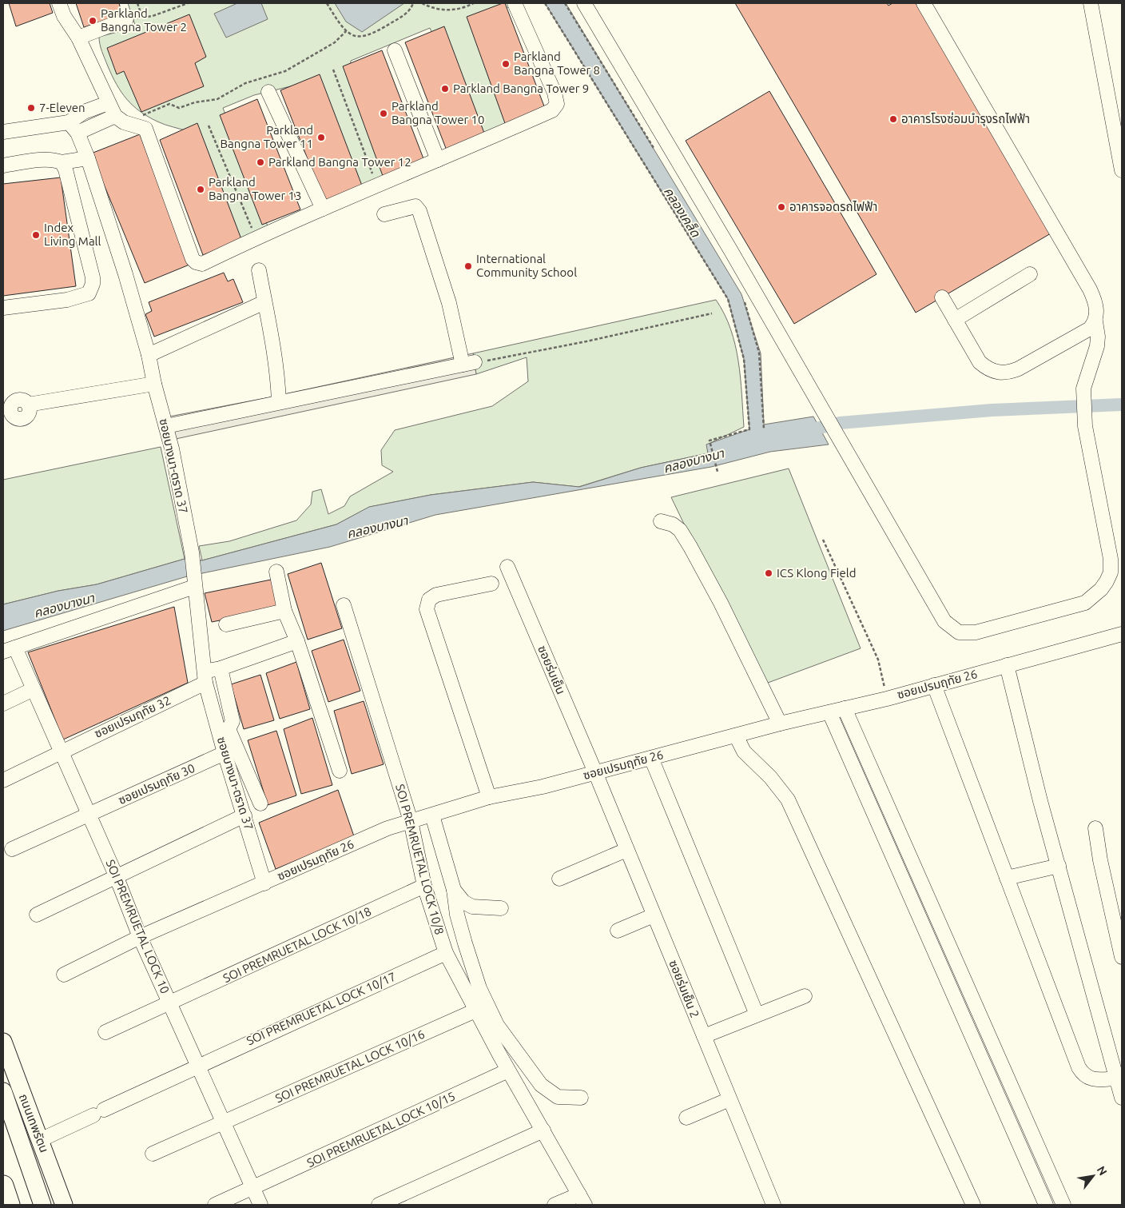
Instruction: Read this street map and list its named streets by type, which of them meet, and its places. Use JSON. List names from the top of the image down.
{
  "streets": {
    "main road": ["ถนนเทพรัตน"],
    "street": [
      "ซอยบางนา-ตราด 37",
      "ซอยร่มเย็น",
      "ซอยเปรมฤทัย 26",
      "ซอยเปรมฤทัย 32",
      "ซอยเปรมฤทัย 30",
      "SOI PREMRUETAL LOCK 10/8",
      "SOI PREMRUETAL LOCK 10",
      "SOI PREMRUETAL LOCK 10/18",
      "ซอยร่มเย็น 2",
      "SOI PREMRUETAL LOCK 10/17",
      "SOI PREMRUETAL LOCK 10/16",
      "SOI PREMRUETAL LOCK 10/15"
    ]
  },
  "crossings": [
    ["ซอยบางนา-ตราด 37", "ซอยเปรมฤทัย 26"],
    ["ซอยบางนา-ตราด 37", "ซอยเปรมฤทัย 32"],
    ["ซอยบางนา-ตราด 37", "ซอยเปรมฤทัย 30"],
    ["ซอยร่มเย็น", "ซอยเปรมฤทัย 26"],
    ["ซอยร่มเย็น", "ซอยร่มเย็น 2"],
    ["ซอยเปรมฤทัย 26", "SOI PREMRUETAL LOCK 10/8"],
    ["ซอยเปรมฤทัย 26", "SOI PREMRUETAL LOCK 10"],
    ["ซอยเปรมฤทัย 26", "ซอยร่มเย็น 2"],
    ["ซอยเปรมฤทัย 32", "SOI PREMRUETAL LOCK 10"],
    ["ซอยเปรมฤทัย 30", "SOI PREMRUETAL LOCK 10"],
    ["SOI PREMRUETAL LOCK 10/8", "SOI PREMRUETAL LOCK 10/18"],
    ["SOI PREMRUETAL LOCK 10/8", "SOI PREMRUETAL LOCK 10/17"],
    ["SOI PREMRUETAL LOCK 10/8", "SOI PREMRUETAL LOCK 10/16"],
    ["SOI PREMRUETAL LOCK 10/8", "SOI PREMRUETAL LOCK 10/15"],
    ["SOI PREMRUETAL LOCK 10", "SOI PREMRUETAL LOCK 10/18"],
    ["SOI PREMRUETAL LOCK 10", "SOI PREMRUETAL LOCK 10/17"],
    ["SOI PREMRUETAL LOCK 10", "SOI PREMRUETAL LOCK 10/16"],
    ["SOI PREMRUETAL LOCK 10", "SOI PREMRUETAL LOCK 10/15"],
    ["SOI PREMRUETAL LOCK 10/17", "ถนนเทพรัตน"]
  ],
  "water": ["คลองเคล็ด", "คลองบางนา"],
  "places": [
    "Parkland Bangna Tower 2",
    "Parkland Bangna Tower 8",
    "Parkland Bangna Tower 9",
    "7-Eleven",
    "Parkland Bangna Tower 10",
    "อาคารโรงซ่อมบำรุงรถไฟฟ้า",
    "Parkland Bangna Tower 11",
    "Parkland Bangna Tower 12",
    "Parkland Bangna Tower 13",
    "อาคารจอดรถไฟฟ้า",
    "Index Living Mall",
    "International Community School",
    "ICS Klong Field"
  ],
  "north": "top right"
}
